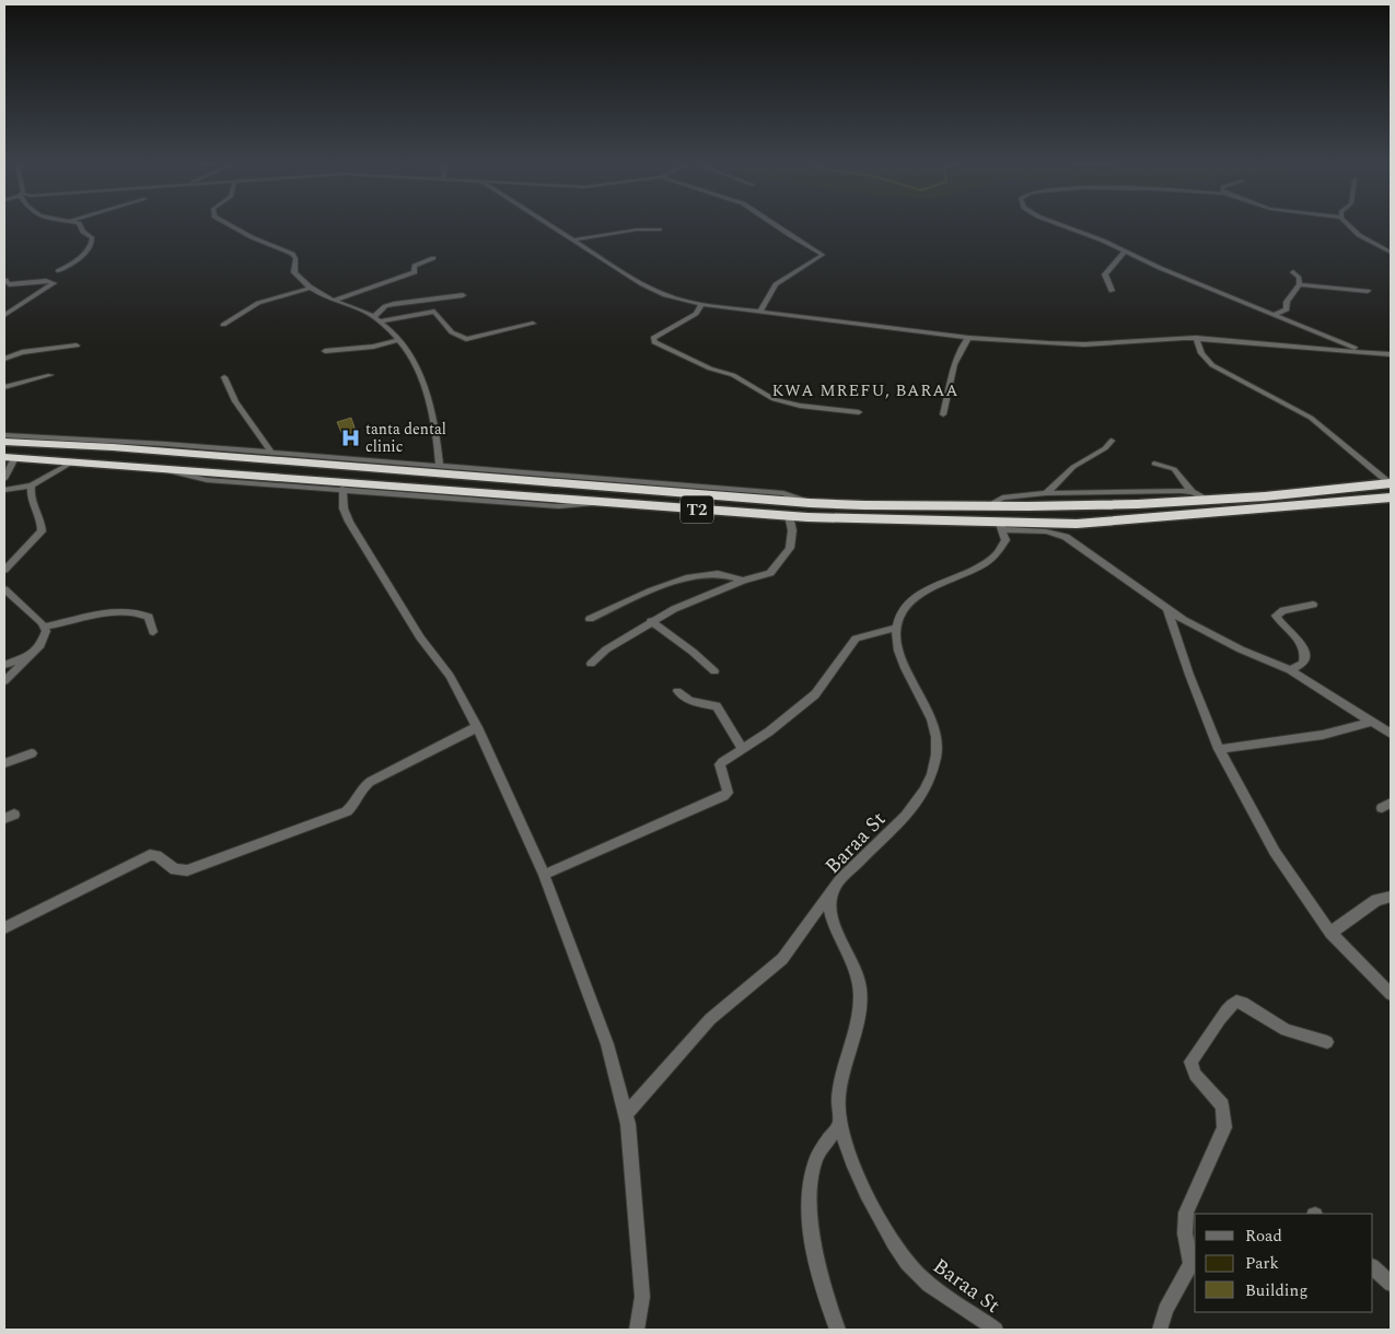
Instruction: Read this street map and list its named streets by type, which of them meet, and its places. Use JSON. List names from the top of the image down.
{
  "streets": {
    "highway": ["T2"],
    "street": ["Baraa St"]
  },
  "districts": ["KWA MREFU, BARAA"],
  "places": {
    "hospital": ["tanta dental clinic"]
  },
  "legend": ["Road", "Park", "Building"]
}
